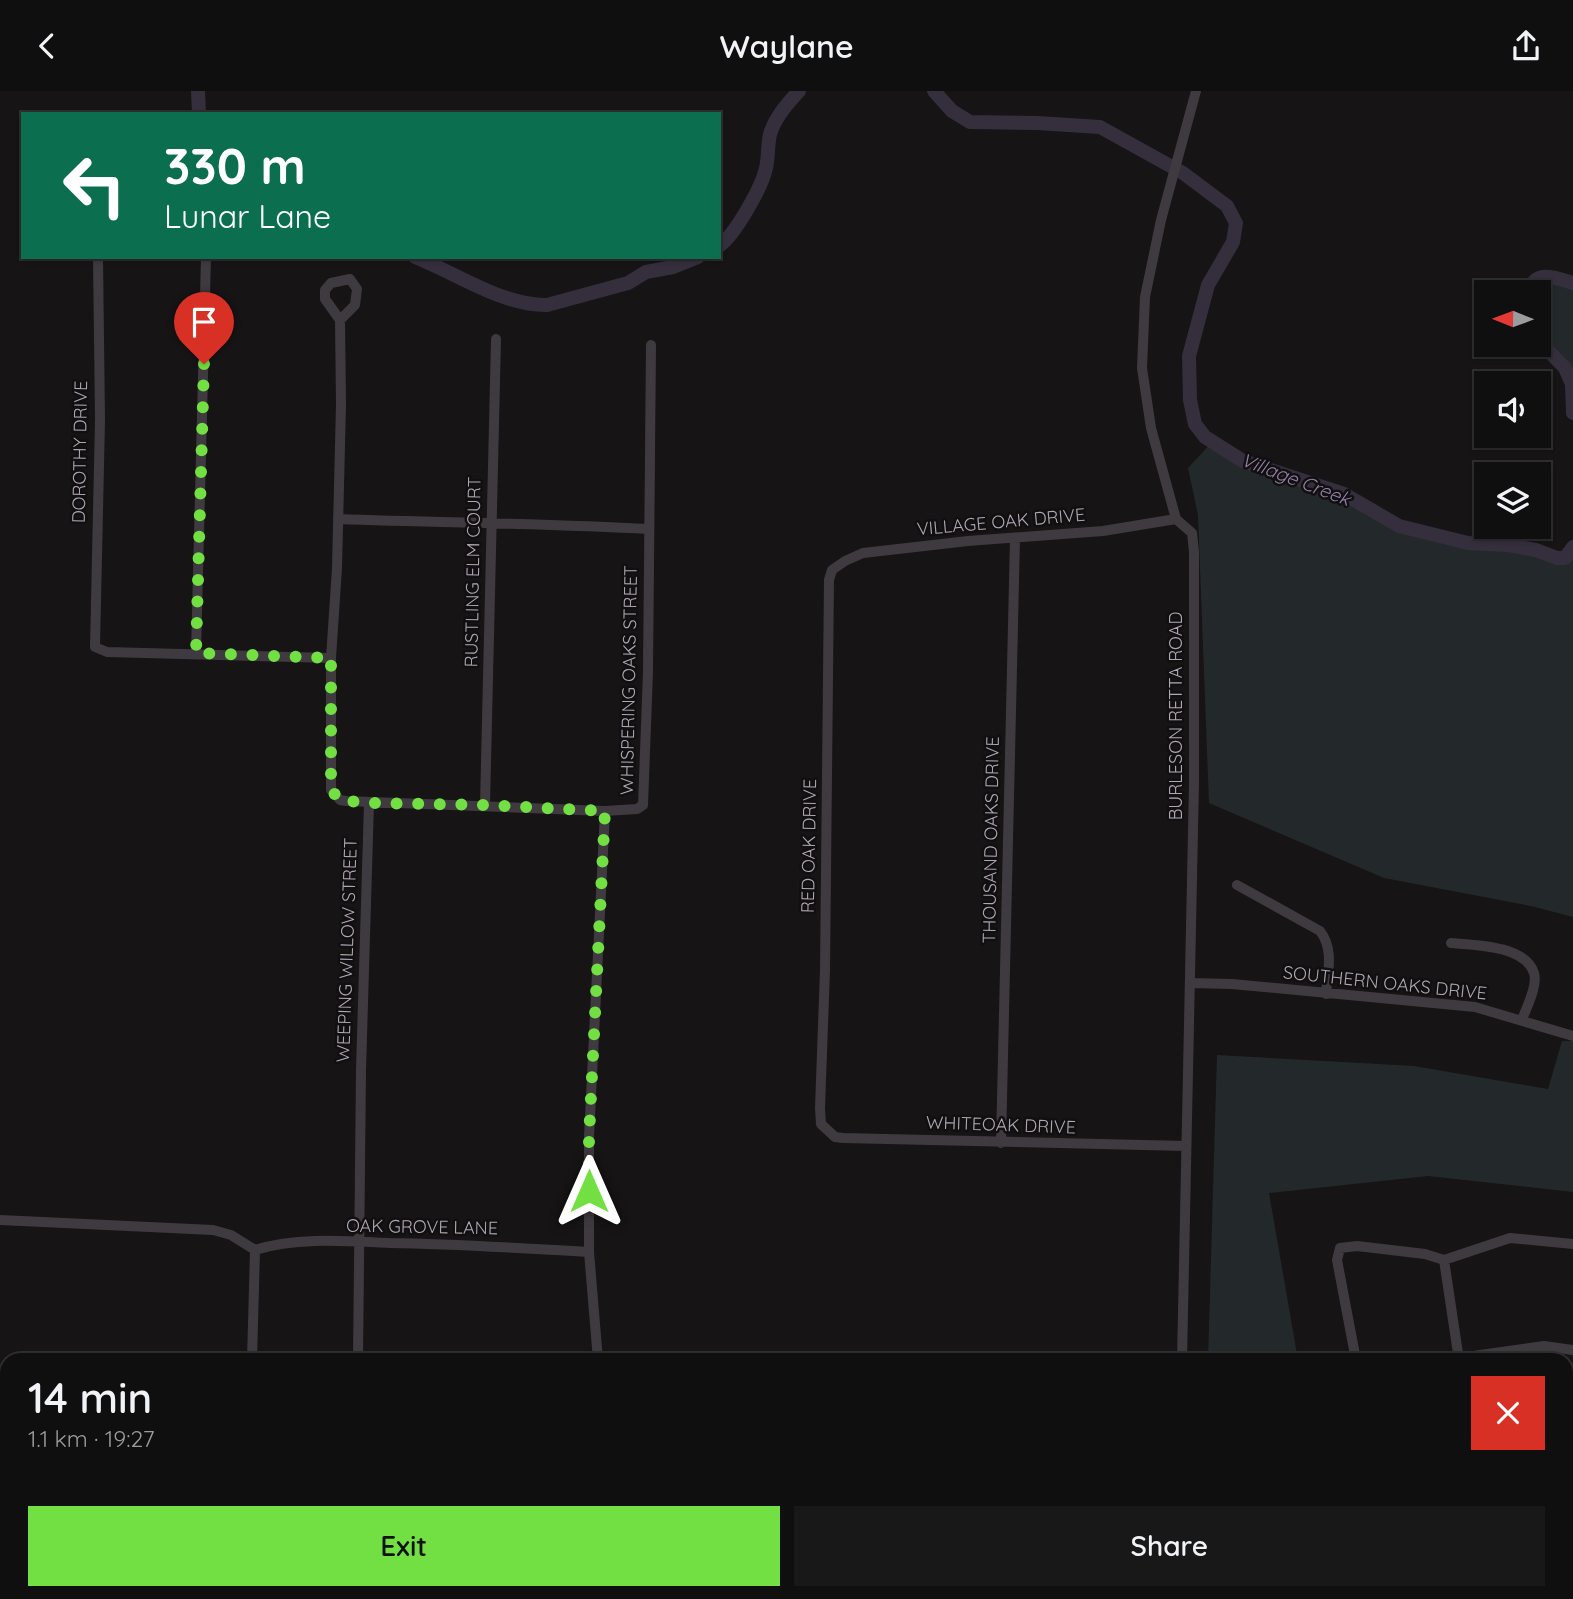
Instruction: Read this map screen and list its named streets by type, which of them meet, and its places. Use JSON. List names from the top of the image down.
{
  "streets": {
    "street": [
      "DOROTHY DRIVE",
      "VILLAGE OAK DRIVE",
      "RUSTLING ELM COURT",
      "WHISPERING OAKS STREET",
      "BURLESON RETTA ROAD",
      "THOUSAND OAKS DRIVE",
      "RED OAK DRIVE",
      "WEEPING WILLOW STREET",
      "SOUTHERN OAKS DRIVE",
      "WHITEOAK DRIVE",
      "OAK GROVE LANE"
    ]
  },
  "crossings": [
    ["VILLAGE OAK DRIVE", "BURLESON RETTA ROAD"],
    ["VILLAGE OAK DRIVE", "THOUSAND OAKS DRIVE"],
    ["VILLAGE OAK DRIVE", "RED OAK DRIVE"],
    ["WHISPERING OAKS STREET", "OAK GROVE LANE"],
    ["BURLESON RETTA ROAD", "SOUTHERN OAKS DRIVE"],
    ["BURLESON RETTA ROAD", "WHITEOAK DRIVE"],
    ["THOUSAND OAKS DRIVE", "WHITEOAK DRIVE"],
    ["RED OAK DRIVE", "WHITEOAK DRIVE"],
    ["WEEPING WILLOW STREET", "OAK GROVE LANE"]
  ],
  "water": ["Village Creek"],
  "north": "left",
  "page": {
    "header": "Waylane",
    "turn": ["330 m", "Lunar Lane"],
    "heading": ["14 min", "1.1 km · 19:27"],
    "buttons": ["Exit", "Share"]
  }
}
